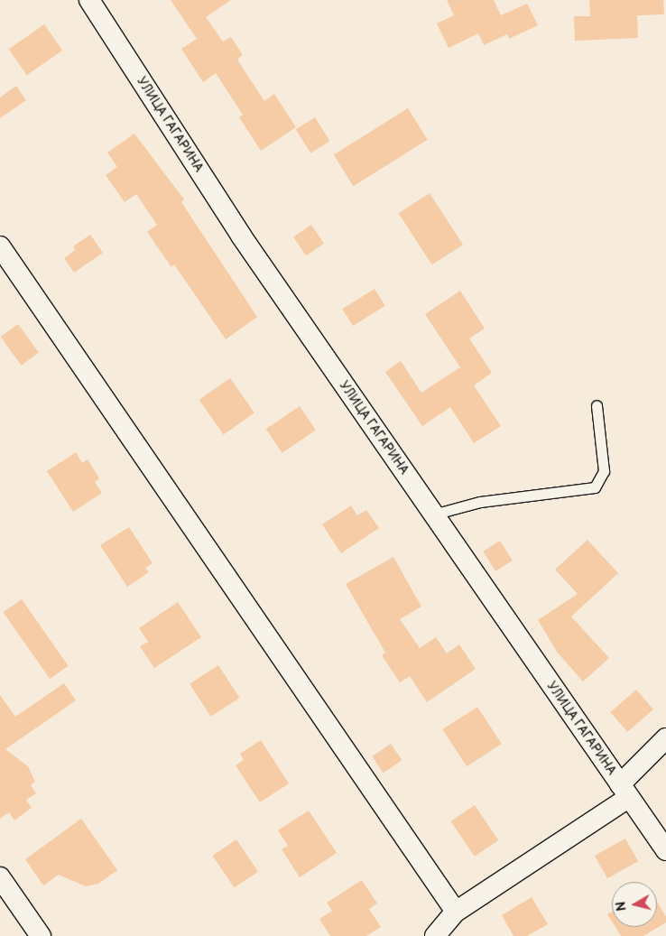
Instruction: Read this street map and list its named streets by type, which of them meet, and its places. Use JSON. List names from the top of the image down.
{
  "streets": {
    "street": ["УЛИЦА ГАГАРИНА"]
  },
  "north": "left"
}
